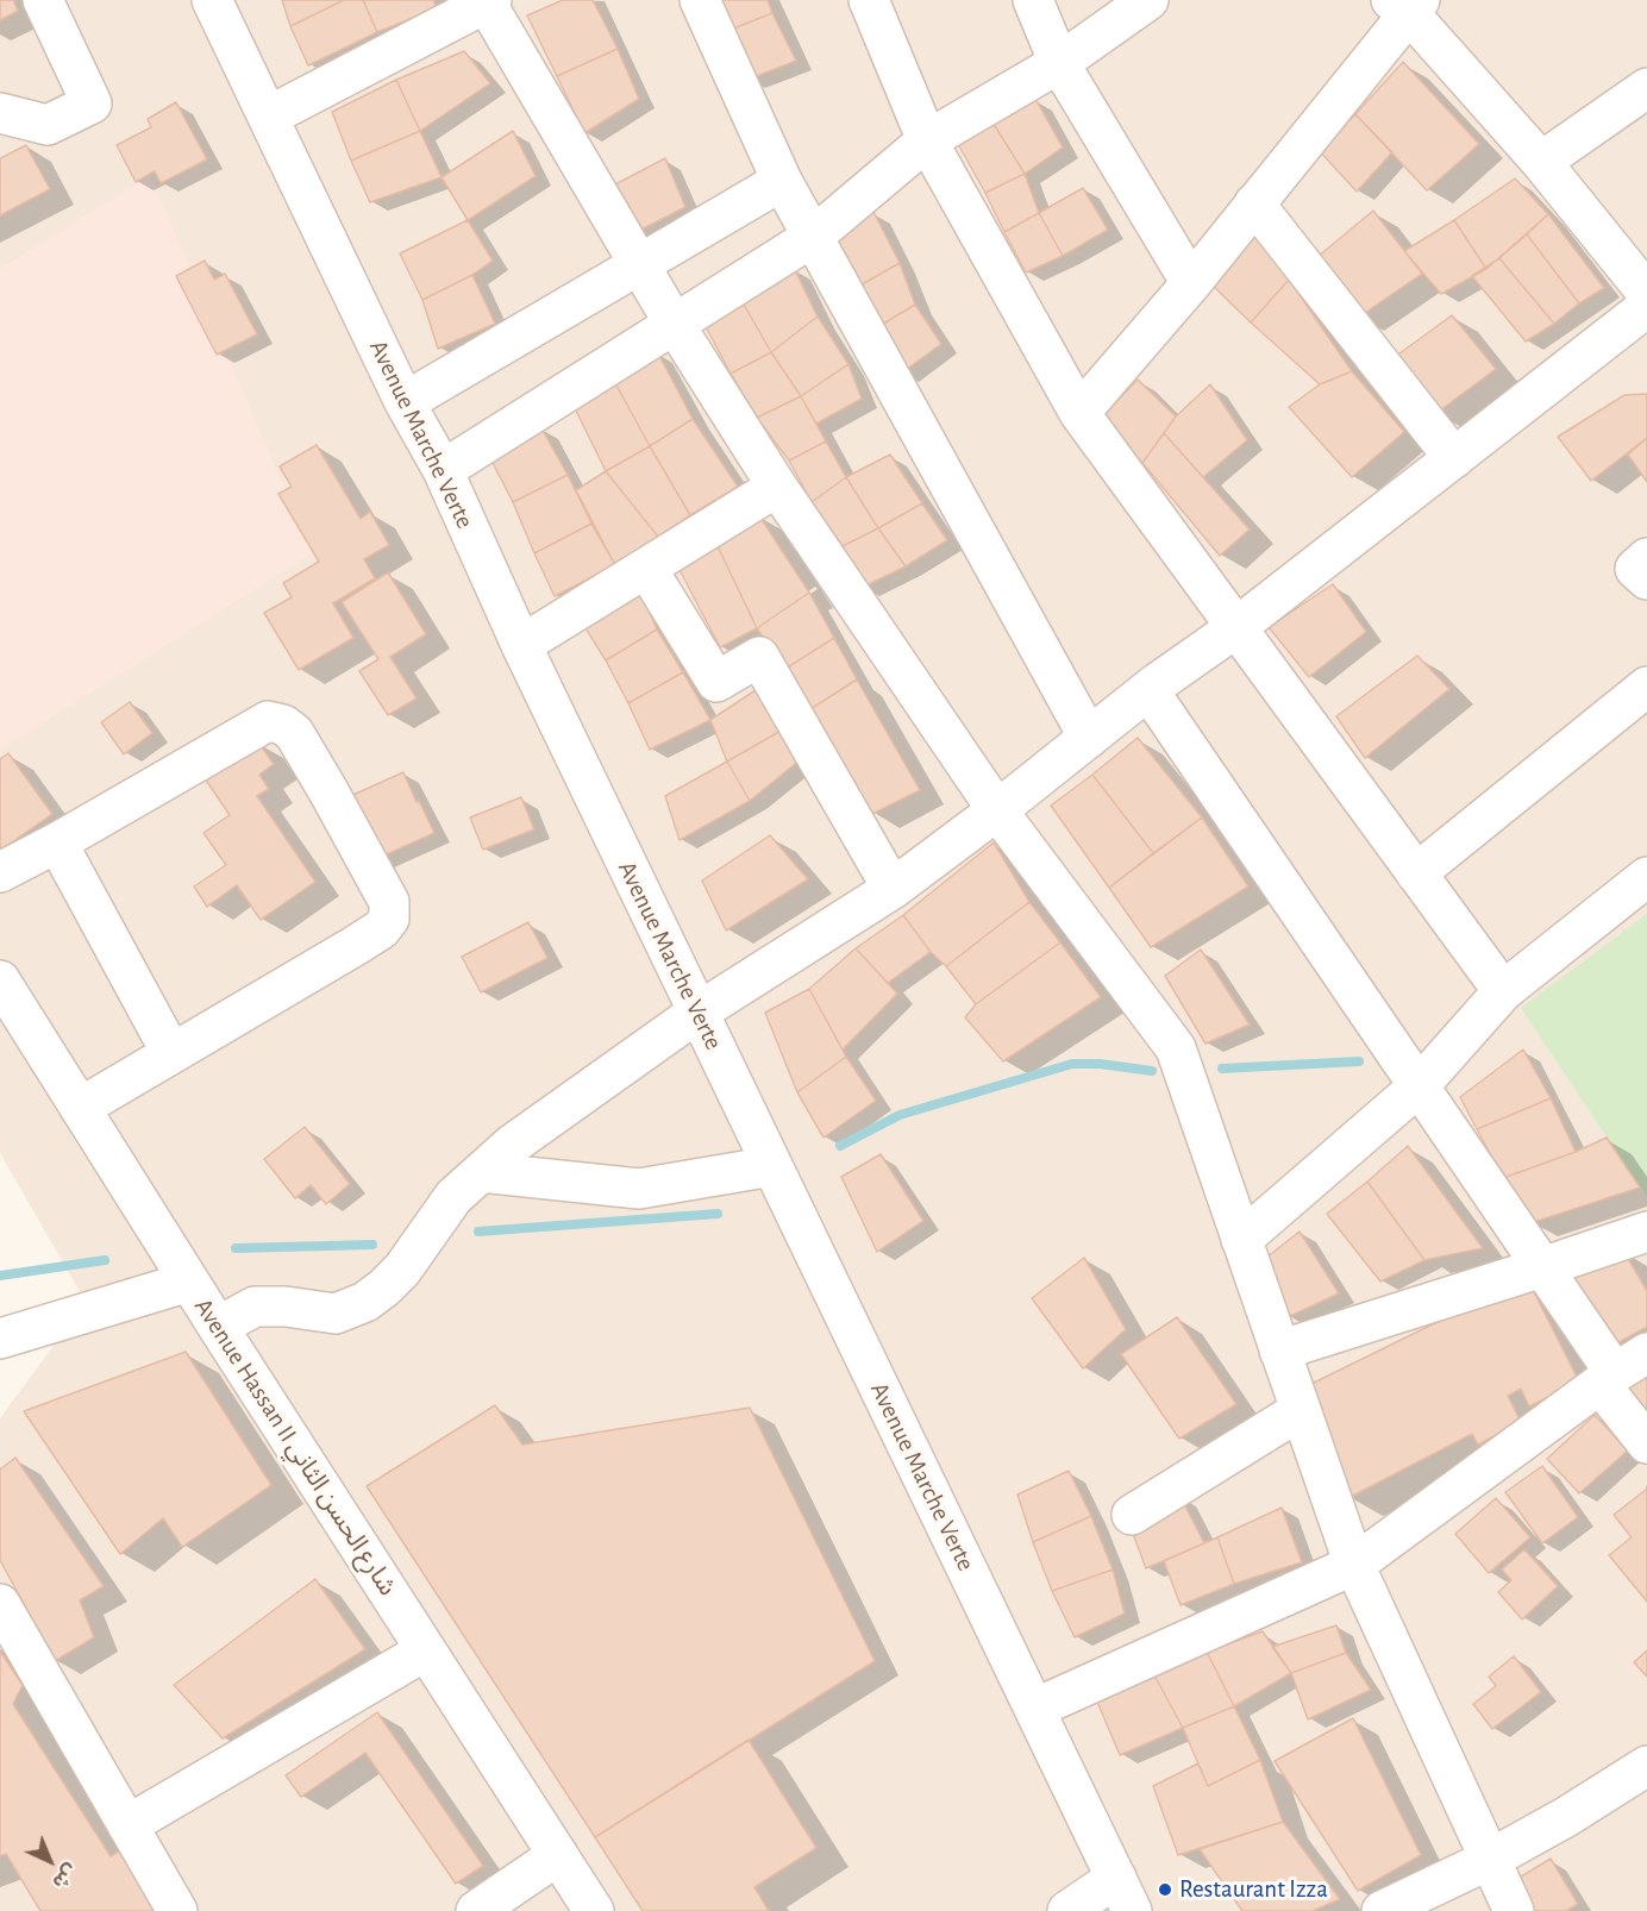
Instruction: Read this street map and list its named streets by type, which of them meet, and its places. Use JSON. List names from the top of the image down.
{
  "streets": {
    "street": ["Avenue Marche Verte", "Avenue Hassan II شارع الحسن الثاني"]
  },
  "places": ["Restaurant Izza"],
  "north": "bottom right"
}
